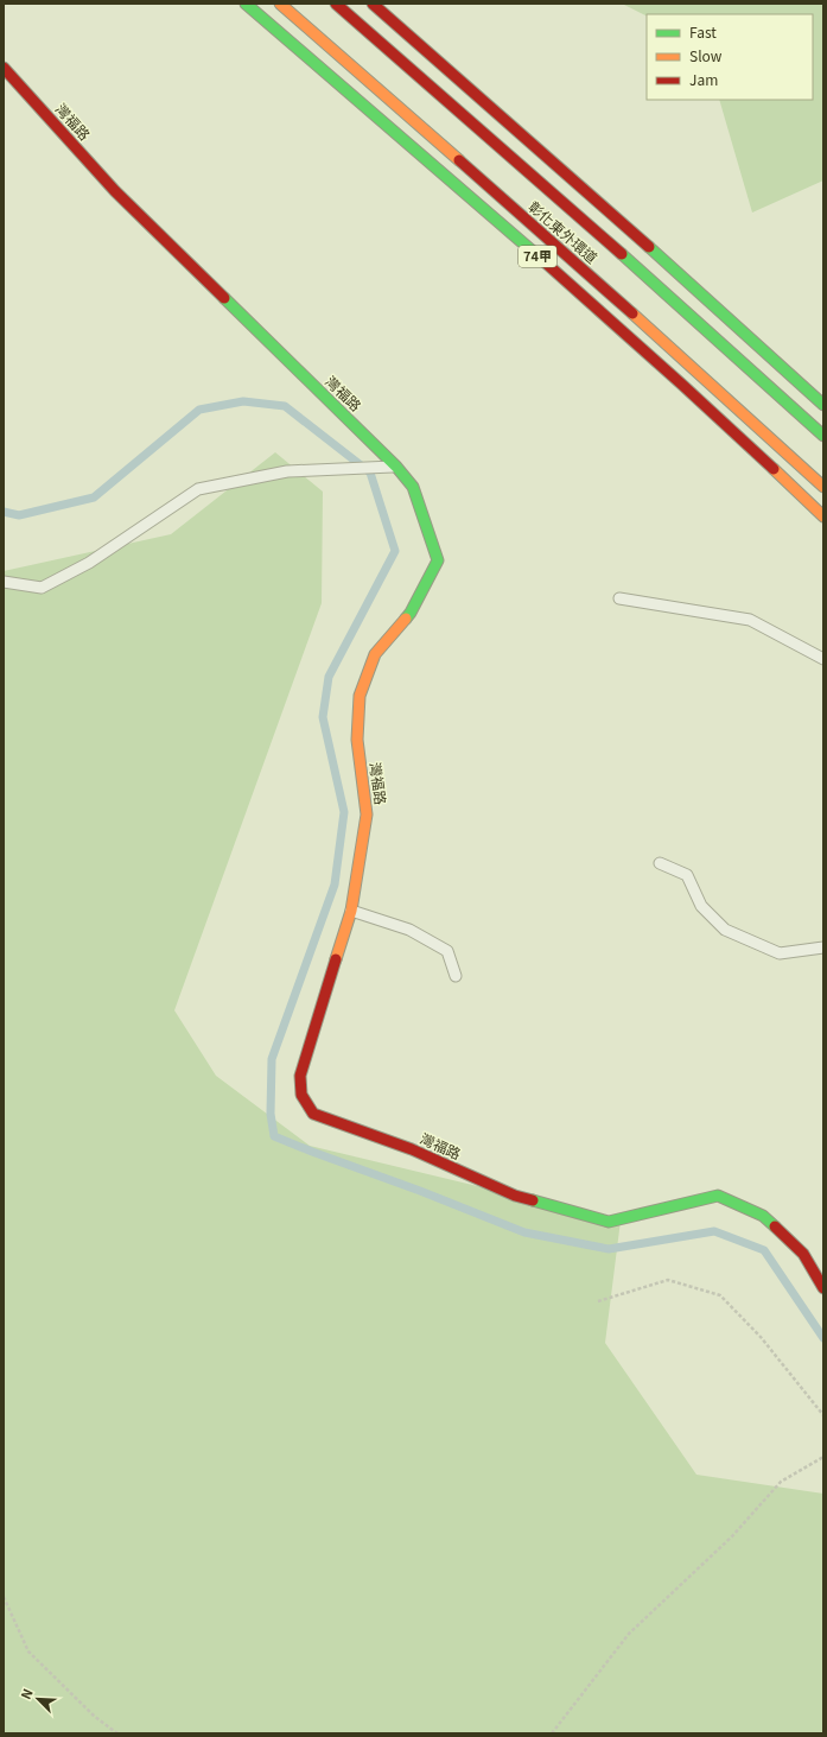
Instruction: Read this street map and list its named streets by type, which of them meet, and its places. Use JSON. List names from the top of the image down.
{
  "streets": {
    "main road": ["灣福路", "彰化東外環道", "74甲"]
  },
  "legend": ["Fast", "Slow", "Jam"],
  "north": "top left"
}
